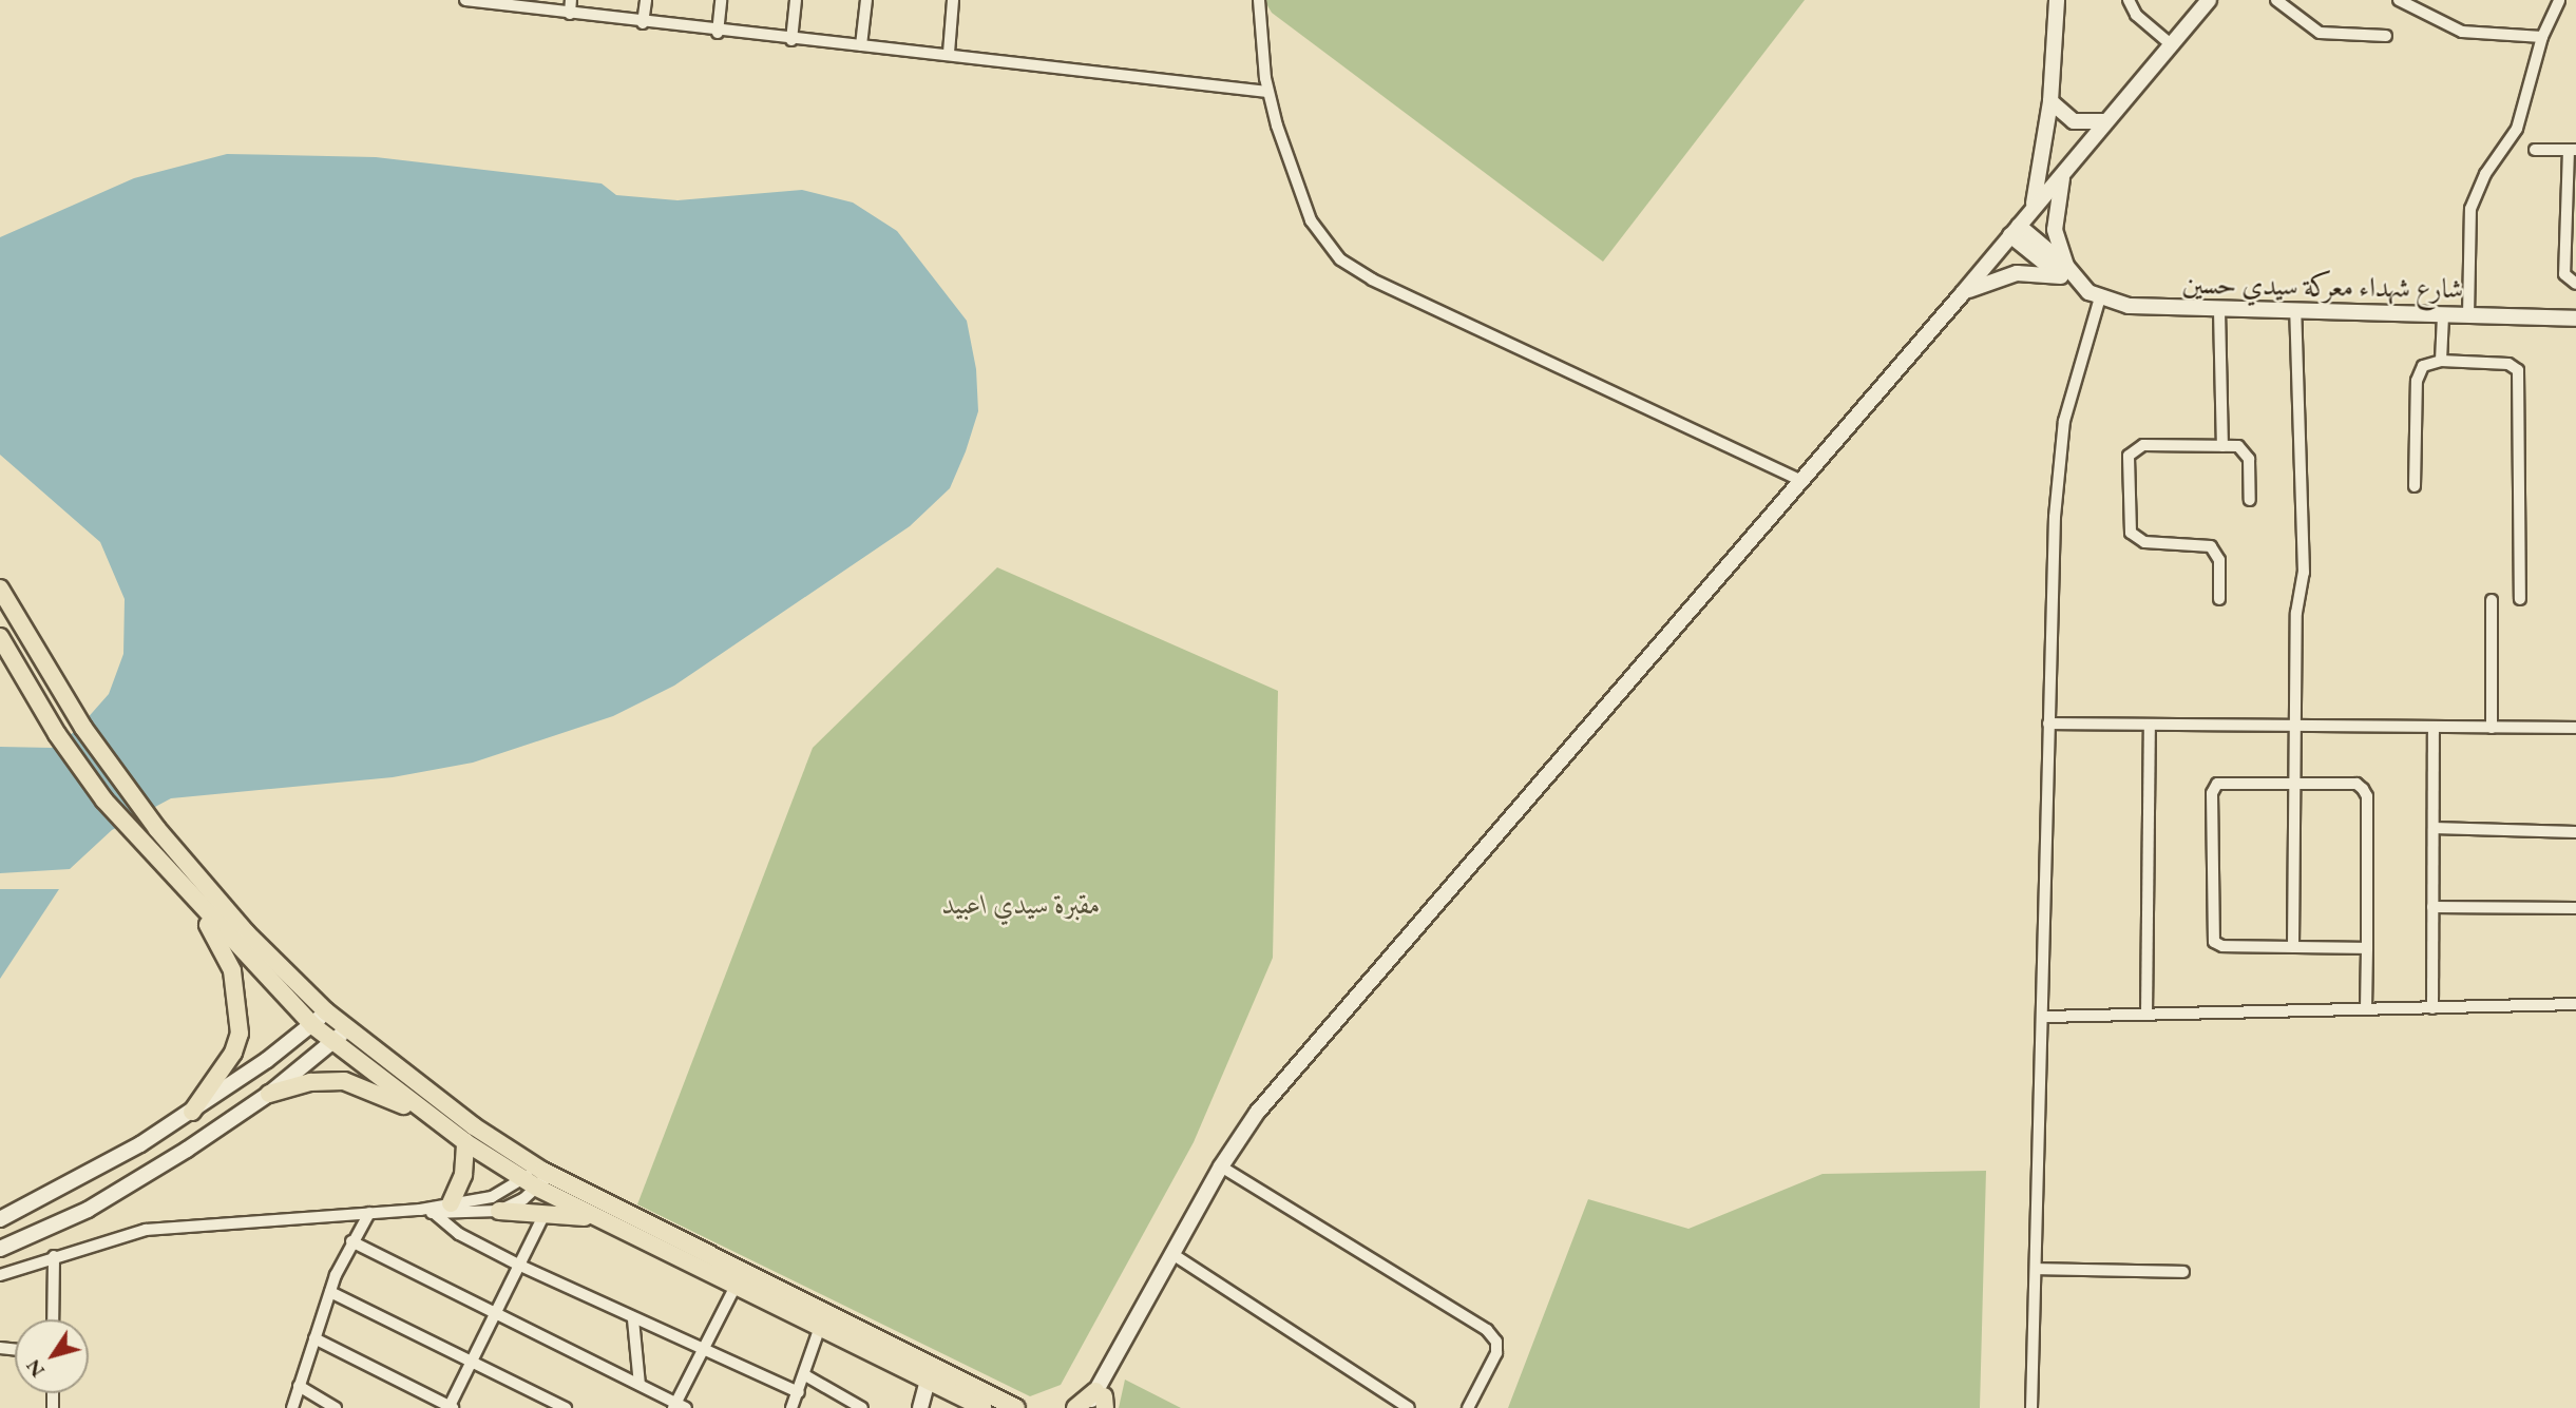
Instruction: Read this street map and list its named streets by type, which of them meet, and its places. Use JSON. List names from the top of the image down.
{
  "streets": {
    "main road": ["شارع شهداء معركة سيدي حسين"]
  },
  "parks": ["مقبرة سيدي اعبيد"],
  "north": "bottom left"
}
